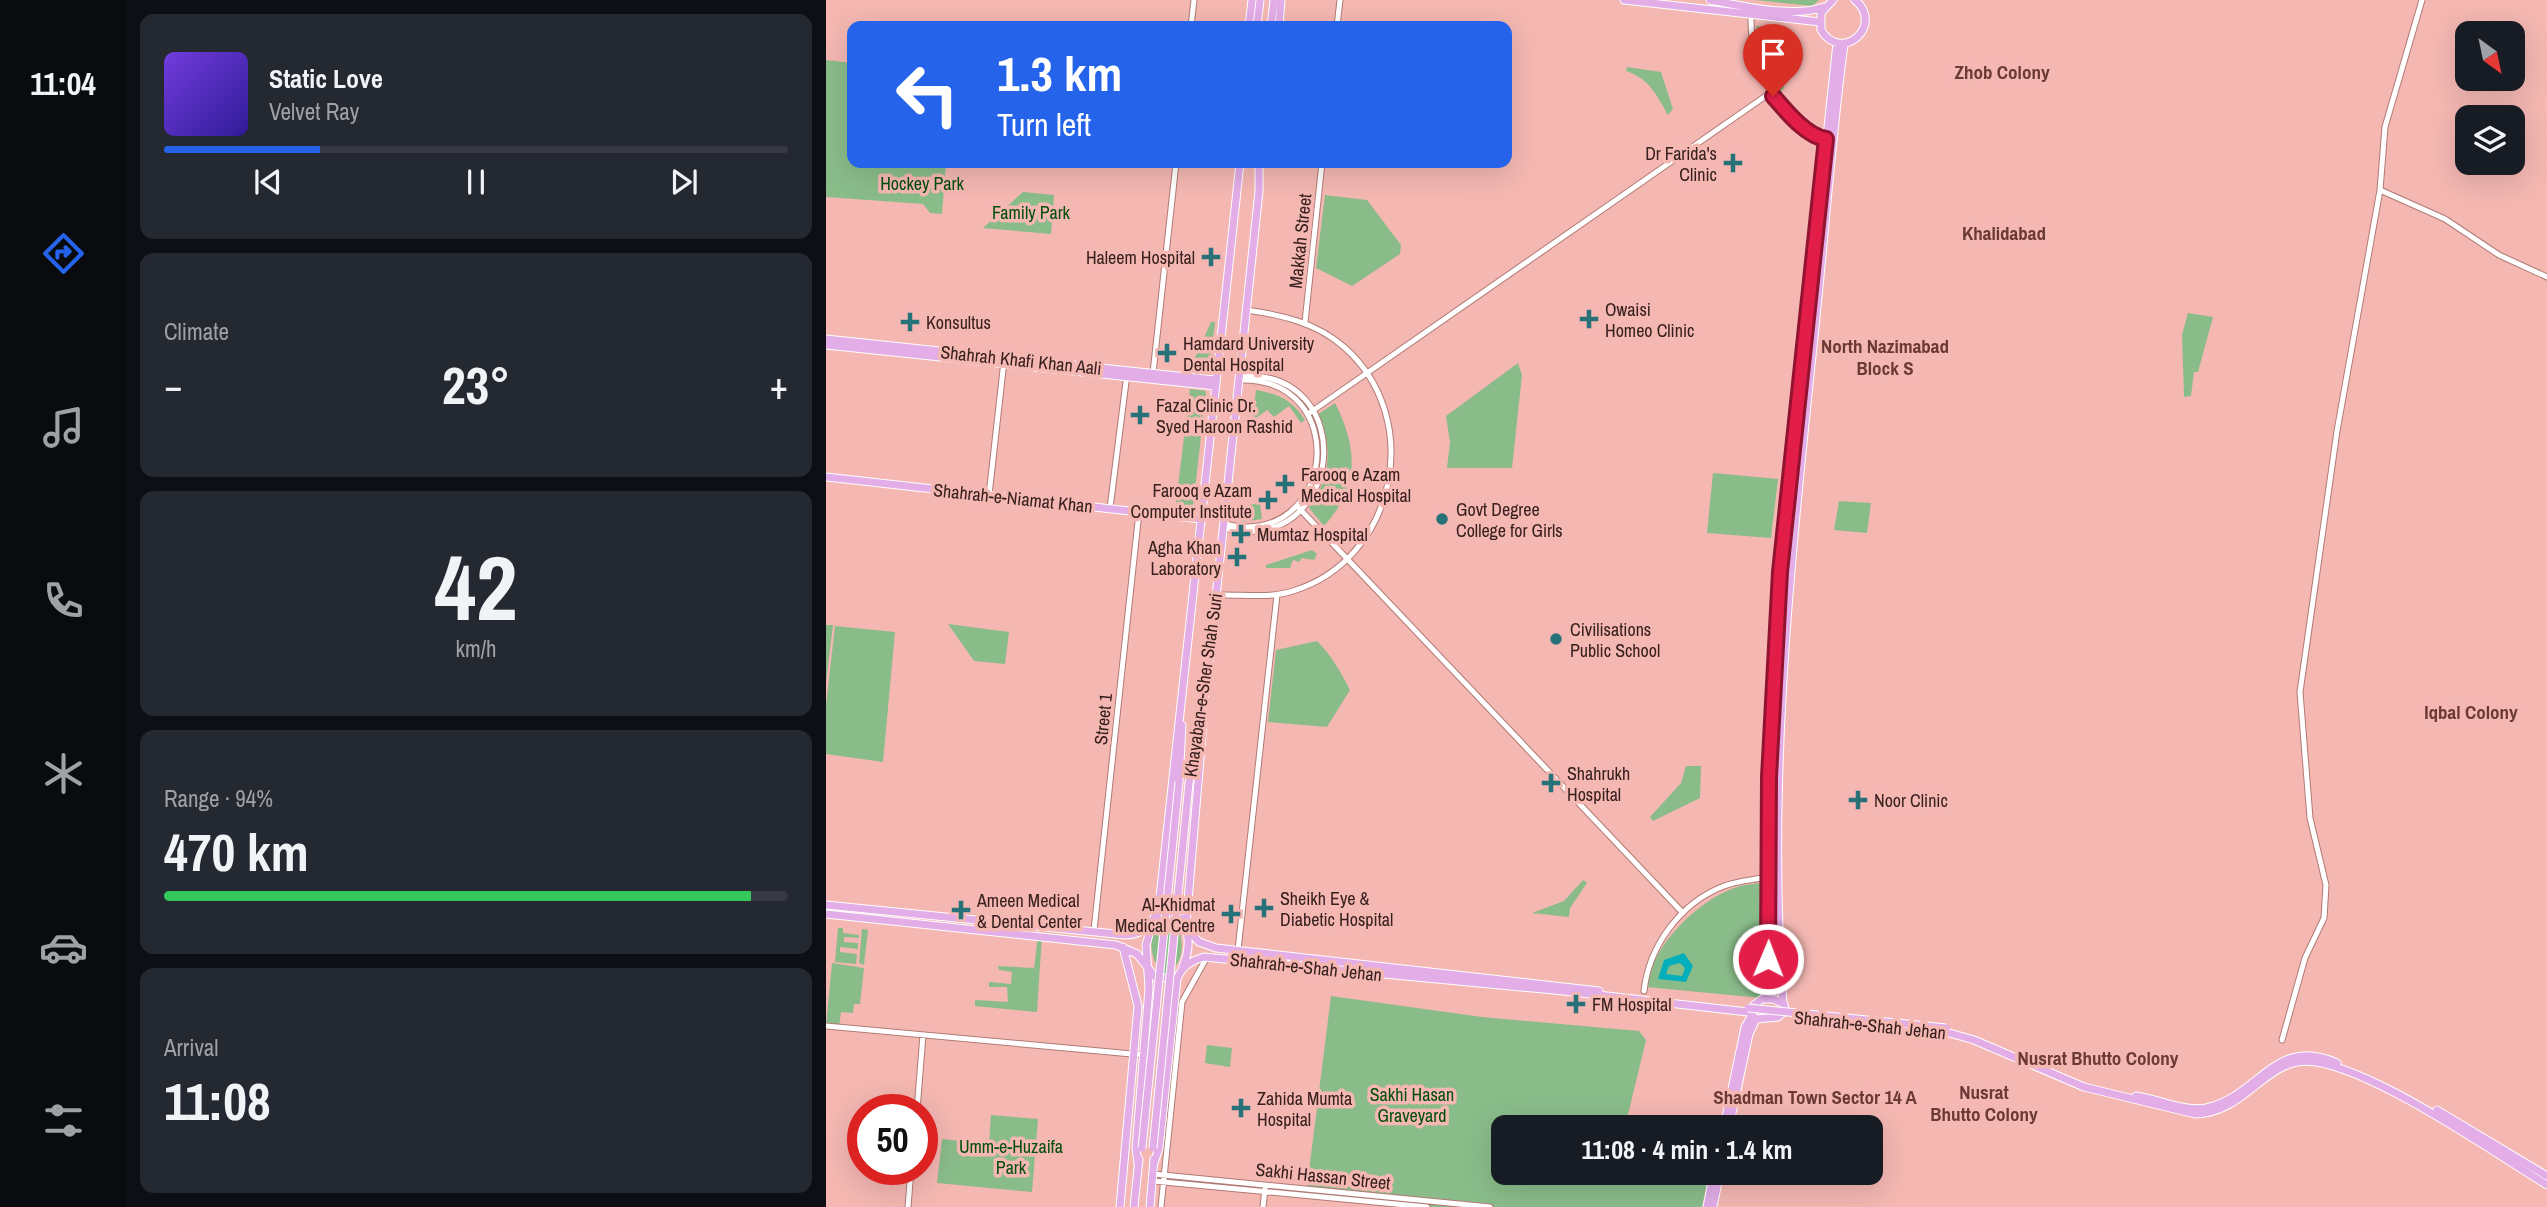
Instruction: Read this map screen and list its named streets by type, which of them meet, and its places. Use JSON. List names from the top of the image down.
{
  "streets": {
    "main road": [
      "Shahrah Khafi Khan Aali",
      "Shahrah-e-Niamat Khan",
      "Khayaban-e-Sher Shah Suri",
      "Shahrah-e-Shah Jehan"
    ],
    "street": ["Makkah Street", "Street 1", "Sakhi Hassan Street"]
  },
  "crossings": [
    ["Shahrah Khafi Khan Aali", "Khayaban-e-Sher Shah Suri"],
    ["Shahrah-e-Niamat Khan", "Khayaban-e-Sher Shah Suri"],
    ["Shahrah-e-Niamat Khan", "Street 1"],
    ["Khayaban-e-Sher Shah Suri", "Sakhi Hassan Street"]
  ],
  "districts": [
    "Zhob Colony",
    "Khalidabad",
    "North Nazimabad Block S",
    "Iqbal Colony",
    "Nusrat Bhutto Colony",
    "Nusrat Bhutto Colony",
    "Shadman Town Sector 14 A"
  ],
  "parks": [
    "Hockey Park",
    "Family Park",
    "Sakhi Hasan Graveyard",
    "Umm-e-Huzaifa Park"
  ],
  "places": {
    "health": [
      "Dr Farida's Clinic",
      "Haleem Hospital",
      "Owaisi Homeo Clinic",
      "Konsultus",
      "Hamdard University Dental Hospital",
      "Fazal Clinic Dr. Syed Haroon Rashid",
      "Farooq e Azam Medical Hospital",
      "Farooq e Azam Computer Institute",
      "Mumtaz Hospital",
      "Agha Khan Laboratory",
      "Shahrukh Hospital",
      "Noor Clinic",
      "Sheikh Eye & Diabetic Hospital",
      "Ameen Medical & Dental Center",
      "Al-Khidmat Medical Centre",
      "FM Hospital",
      "Zahida Mumta Hospital"
    ],
    "other": ["Govt Degree College for Girls", "Civilisations Public School"]
  },
  "north": "bottom right",
  "page": {
    "tabs": "11:04",
    "turn": ["1.3 km", "Turn left"],
    "song": ["Static Love", "Velvet Ray"],
    "tile": [
      "Climate",
      ["42", "km/h"],
      ["Range · 94%", "470 km"],
      ["Arrival", "11:08"]
    ],
    "heat": ["−", "23°", "+"],
    "limit": "50",
    "trip": "11:08 · 4 min · 1.4 km"
  }
}
